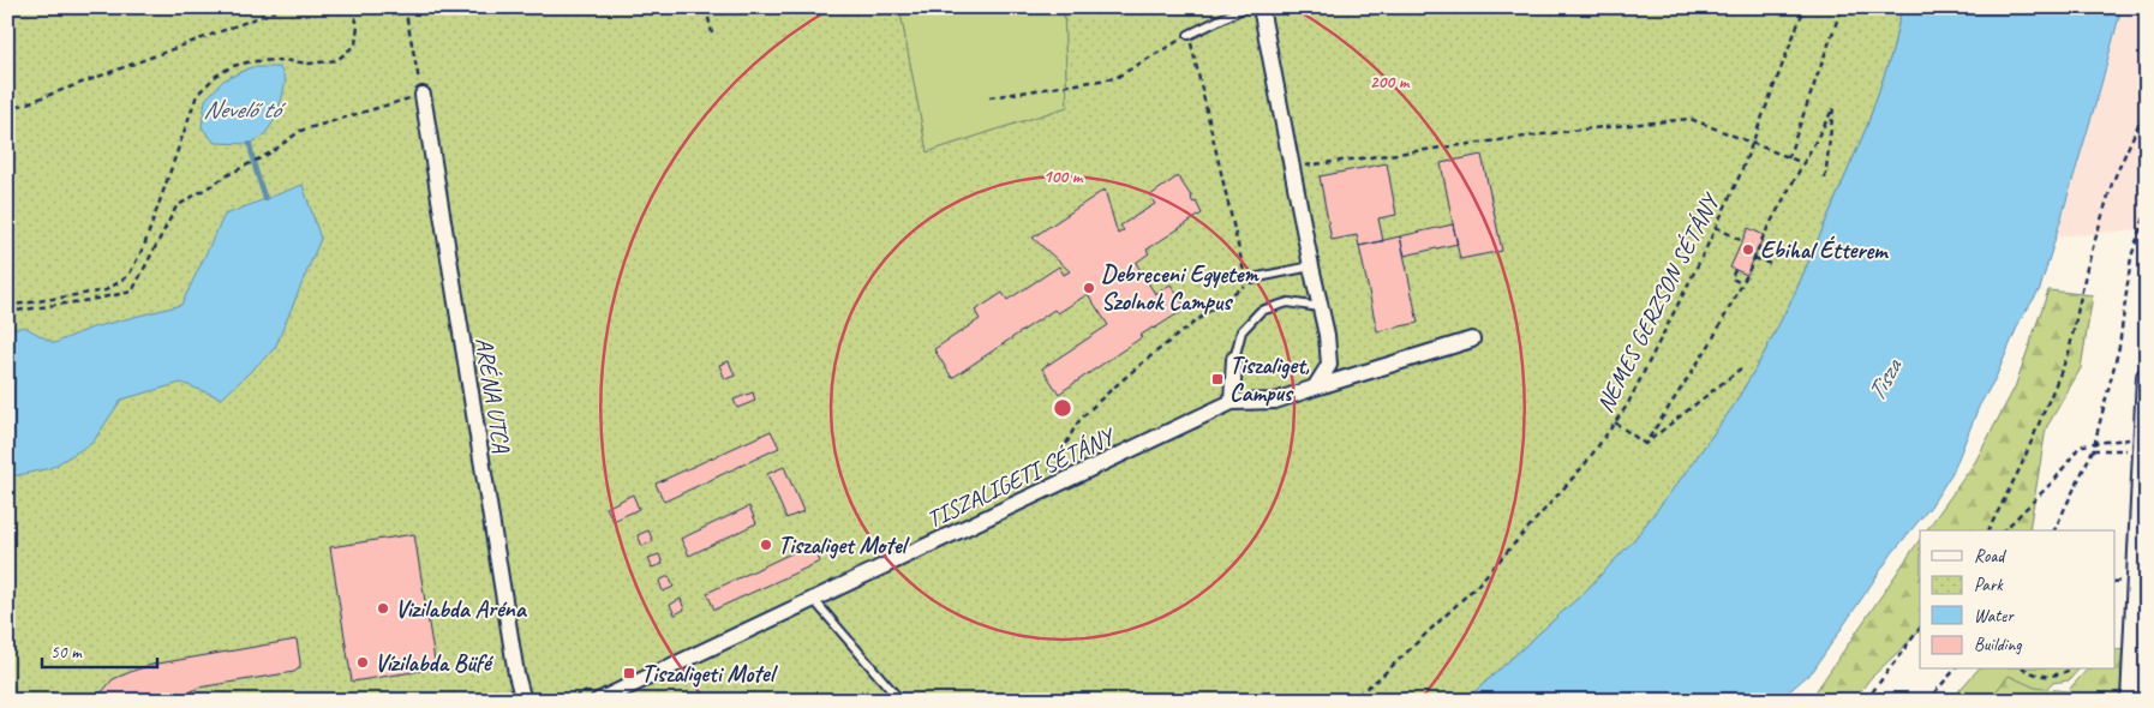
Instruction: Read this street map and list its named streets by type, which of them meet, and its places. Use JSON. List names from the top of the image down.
{
  "streets": {
    "street": ["ARÉNA UTCA", "TISZALIGETI SÉTÁNY"],
    "path": ["NEMES GERZSON SÉTÁNY"]
  },
  "water": ["Nevelő tó", "Tisza"],
  "places": {
    "other": [
      "Ebihal Étterem",
      "Debreceni Egyetem Szolnok Campus",
      "Tiszaliget Motel",
      "Vizilabda Aréna",
      "Vízilabda Büfé"
    ],
    "transit": ["Tiszaliget, Campus", "Tiszaligeti Motel"]
  },
  "legend": [
    "Road",
    "Park",
    "Water",
    "Building"
  ],
  "scale_bar": "50 m",
  "rings": ["200 m", "100 m"]
}
